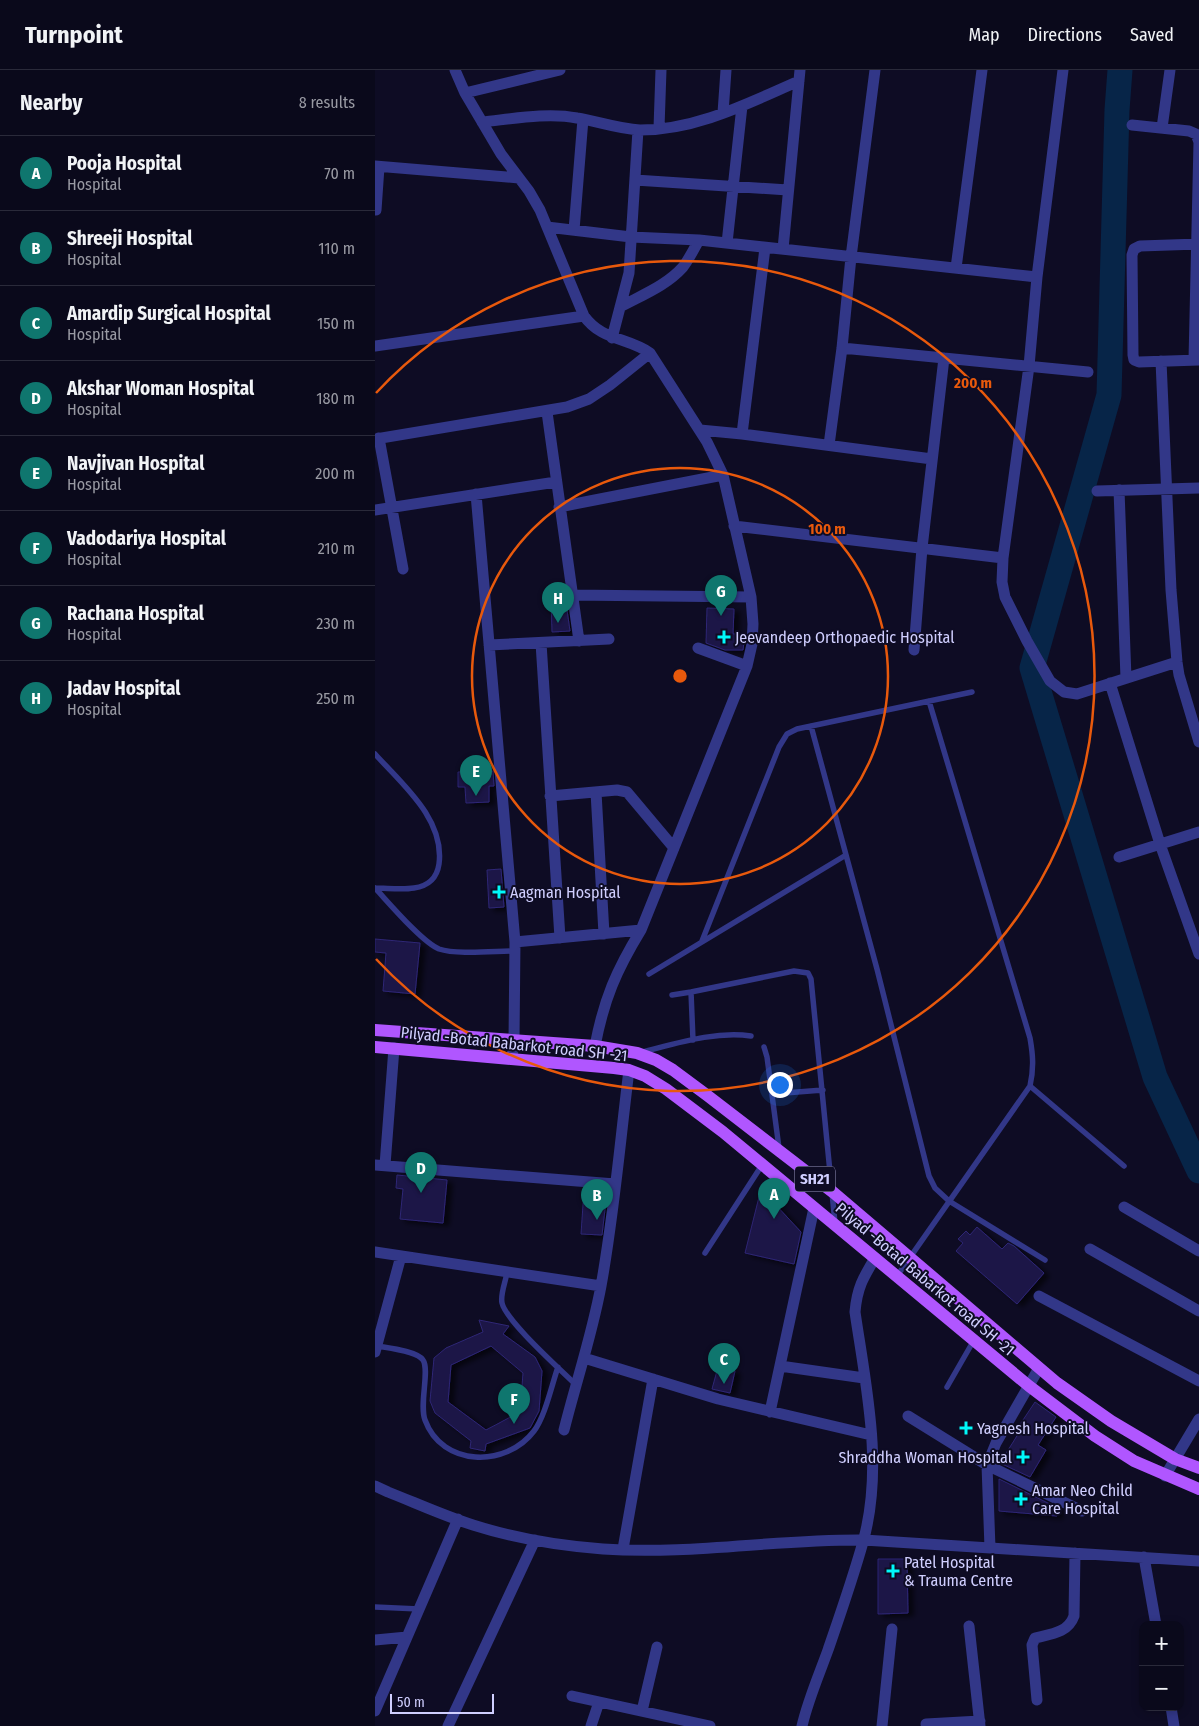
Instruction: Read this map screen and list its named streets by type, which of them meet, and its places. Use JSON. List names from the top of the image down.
{
  "streets": {
    "main road": ["Pilyad -Botad Babarkot road SH -21", "SH21"]
  },
  "places": {
    "health": [
      "Jeevandeep Orthopaedic Hospital",
      "Aagman Hospital",
      "Yagnesh Hospital",
      "Shraddha Woman Hospital",
      "Amar Neo Child Care Hospital",
      "Patel Hospital & Trauma Centre"
    ]
  },
  "scale_bar": "50 m",
  "page": {
    "header": "Turnpoint",
    "nav": ["Map", "Directions", "Saved"],
    "heading": ["Nearby", "8 results"],
    "list": [
      {
        "mark": "A",
        "name": "Pooja Hospital",
        "note": "Hospital",
        "value": "70 m"
      },
      {
        "mark": "B",
        "name": "Shreeji Hospital",
        "note": "Hospital",
        "value": "110 m"
      },
      {
        "mark": "C",
        "name": "Amardip Surgical Hospital",
        "note": "Hospital",
        "value": "150 m"
      },
      {
        "mark": "D",
        "name": "Akshar Woman Hospital",
        "note": "Hospital",
        "value": "180 m"
      },
      {
        "mark": "E",
        "name": "Navjivan Hospital",
        "note": "Hospital",
        "value": "200 m"
      },
      {
        "mark": "F",
        "name": "Vadodariya Hospital",
        "note": "Hospital",
        "value": "210 m"
      },
      {
        "mark": "G",
        "name": "Rachana Hospital",
        "note": "Hospital",
        "value": "230 m"
      },
      {
        "mark": "H",
        "name": "Jadav Hospital",
        "note": "Hospital",
        "value": "250 m"
      }
    ],
    "pins": [
      "G",
      "H",
      "E",
      "D",
      "A",
      "B",
      "C",
      "F"
    ],
    "map_buttons": ["+", "−"],
    "scale": "50 m"
  },
  "rings": ["200 m", "100 m"]
}
